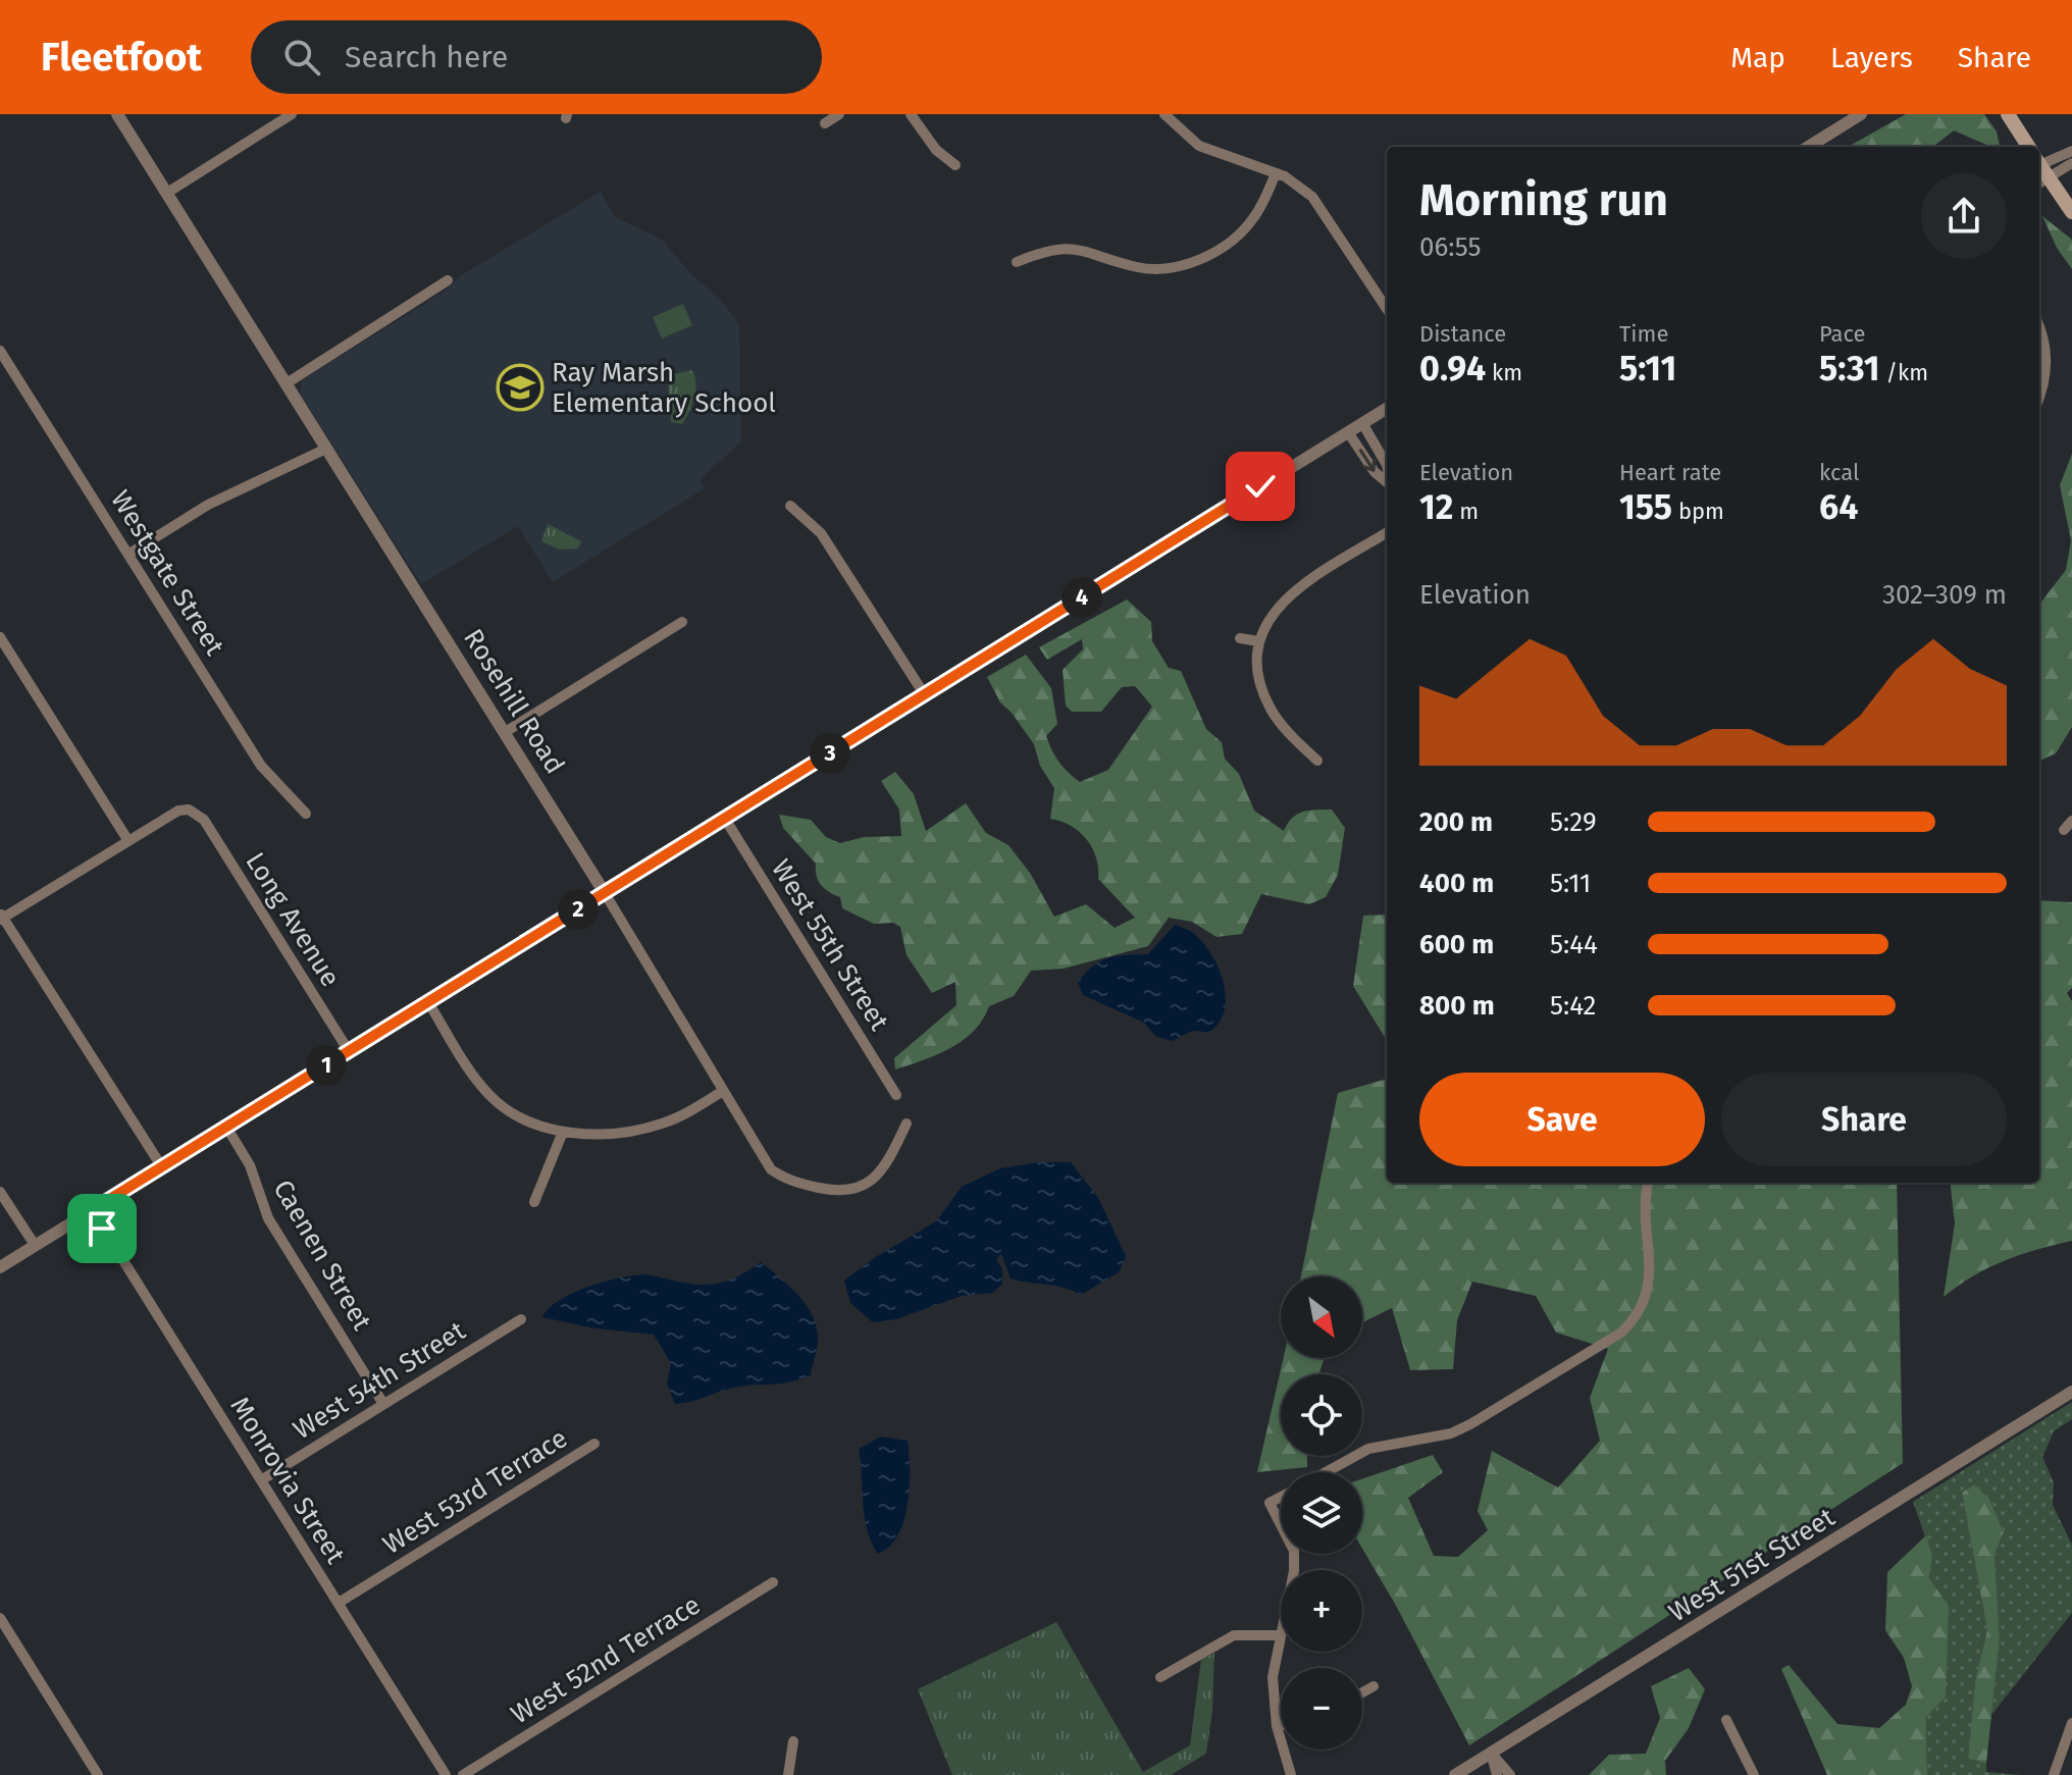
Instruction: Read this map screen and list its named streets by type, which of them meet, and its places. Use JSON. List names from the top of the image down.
{
  "streets": {
    "street": [
      "Westgate Street",
      "Rosehill Road",
      "Long Avenue",
      "West 55th Street",
      "Caenen Street",
      "West 54th Street",
      "Monrovia Street",
      "West 53rd Terrace",
      "West 51st Street",
      "West 52nd Terrace"
    ]
  },
  "crossings": [
    ["Caenen Street", "West 54th Street"],
    ["West 54th Street", "Monrovia Street"],
    ["Monrovia Street", "West 53rd Terrace"]
  ],
  "places": {
    "school or university": ["Ray Marsh Elementary School"]
  },
  "north": "bottom right",
  "page": {
    "header": "Fleetfoot",
    "search": "Search here",
    "nav": ["Map", "Layers", "Share"],
    "heading": ["Morning run", "06:55"],
    "stats": [
      ["Distance", "0.94 km"],
      ["Time", "5:11"],
      ["Pace", "5:31 /km"],
      ["Elevation", "12 m"],
      ["Heart rate", "155 bpm"],
      ["kcal", "64"]
    ],
    "chart": ["Elevation", "302–309 m"],
    "pins": [
      "4",
      "3",
      "2",
      "1"
    ],
    "list": [
      {
        "name": "200 m",
        "note": "5:29"
      },
      {
        "name": "400 m",
        "note": "5:11"
      },
      {
        "name": "600 m",
        "note": "5:44"
      },
      {
        "name": "800 m",
        "note": "5:42"
      }
    ],
    "buttons": ["Save", "Share"],
    "map_buttons": ["+", "−"]
  }
}
